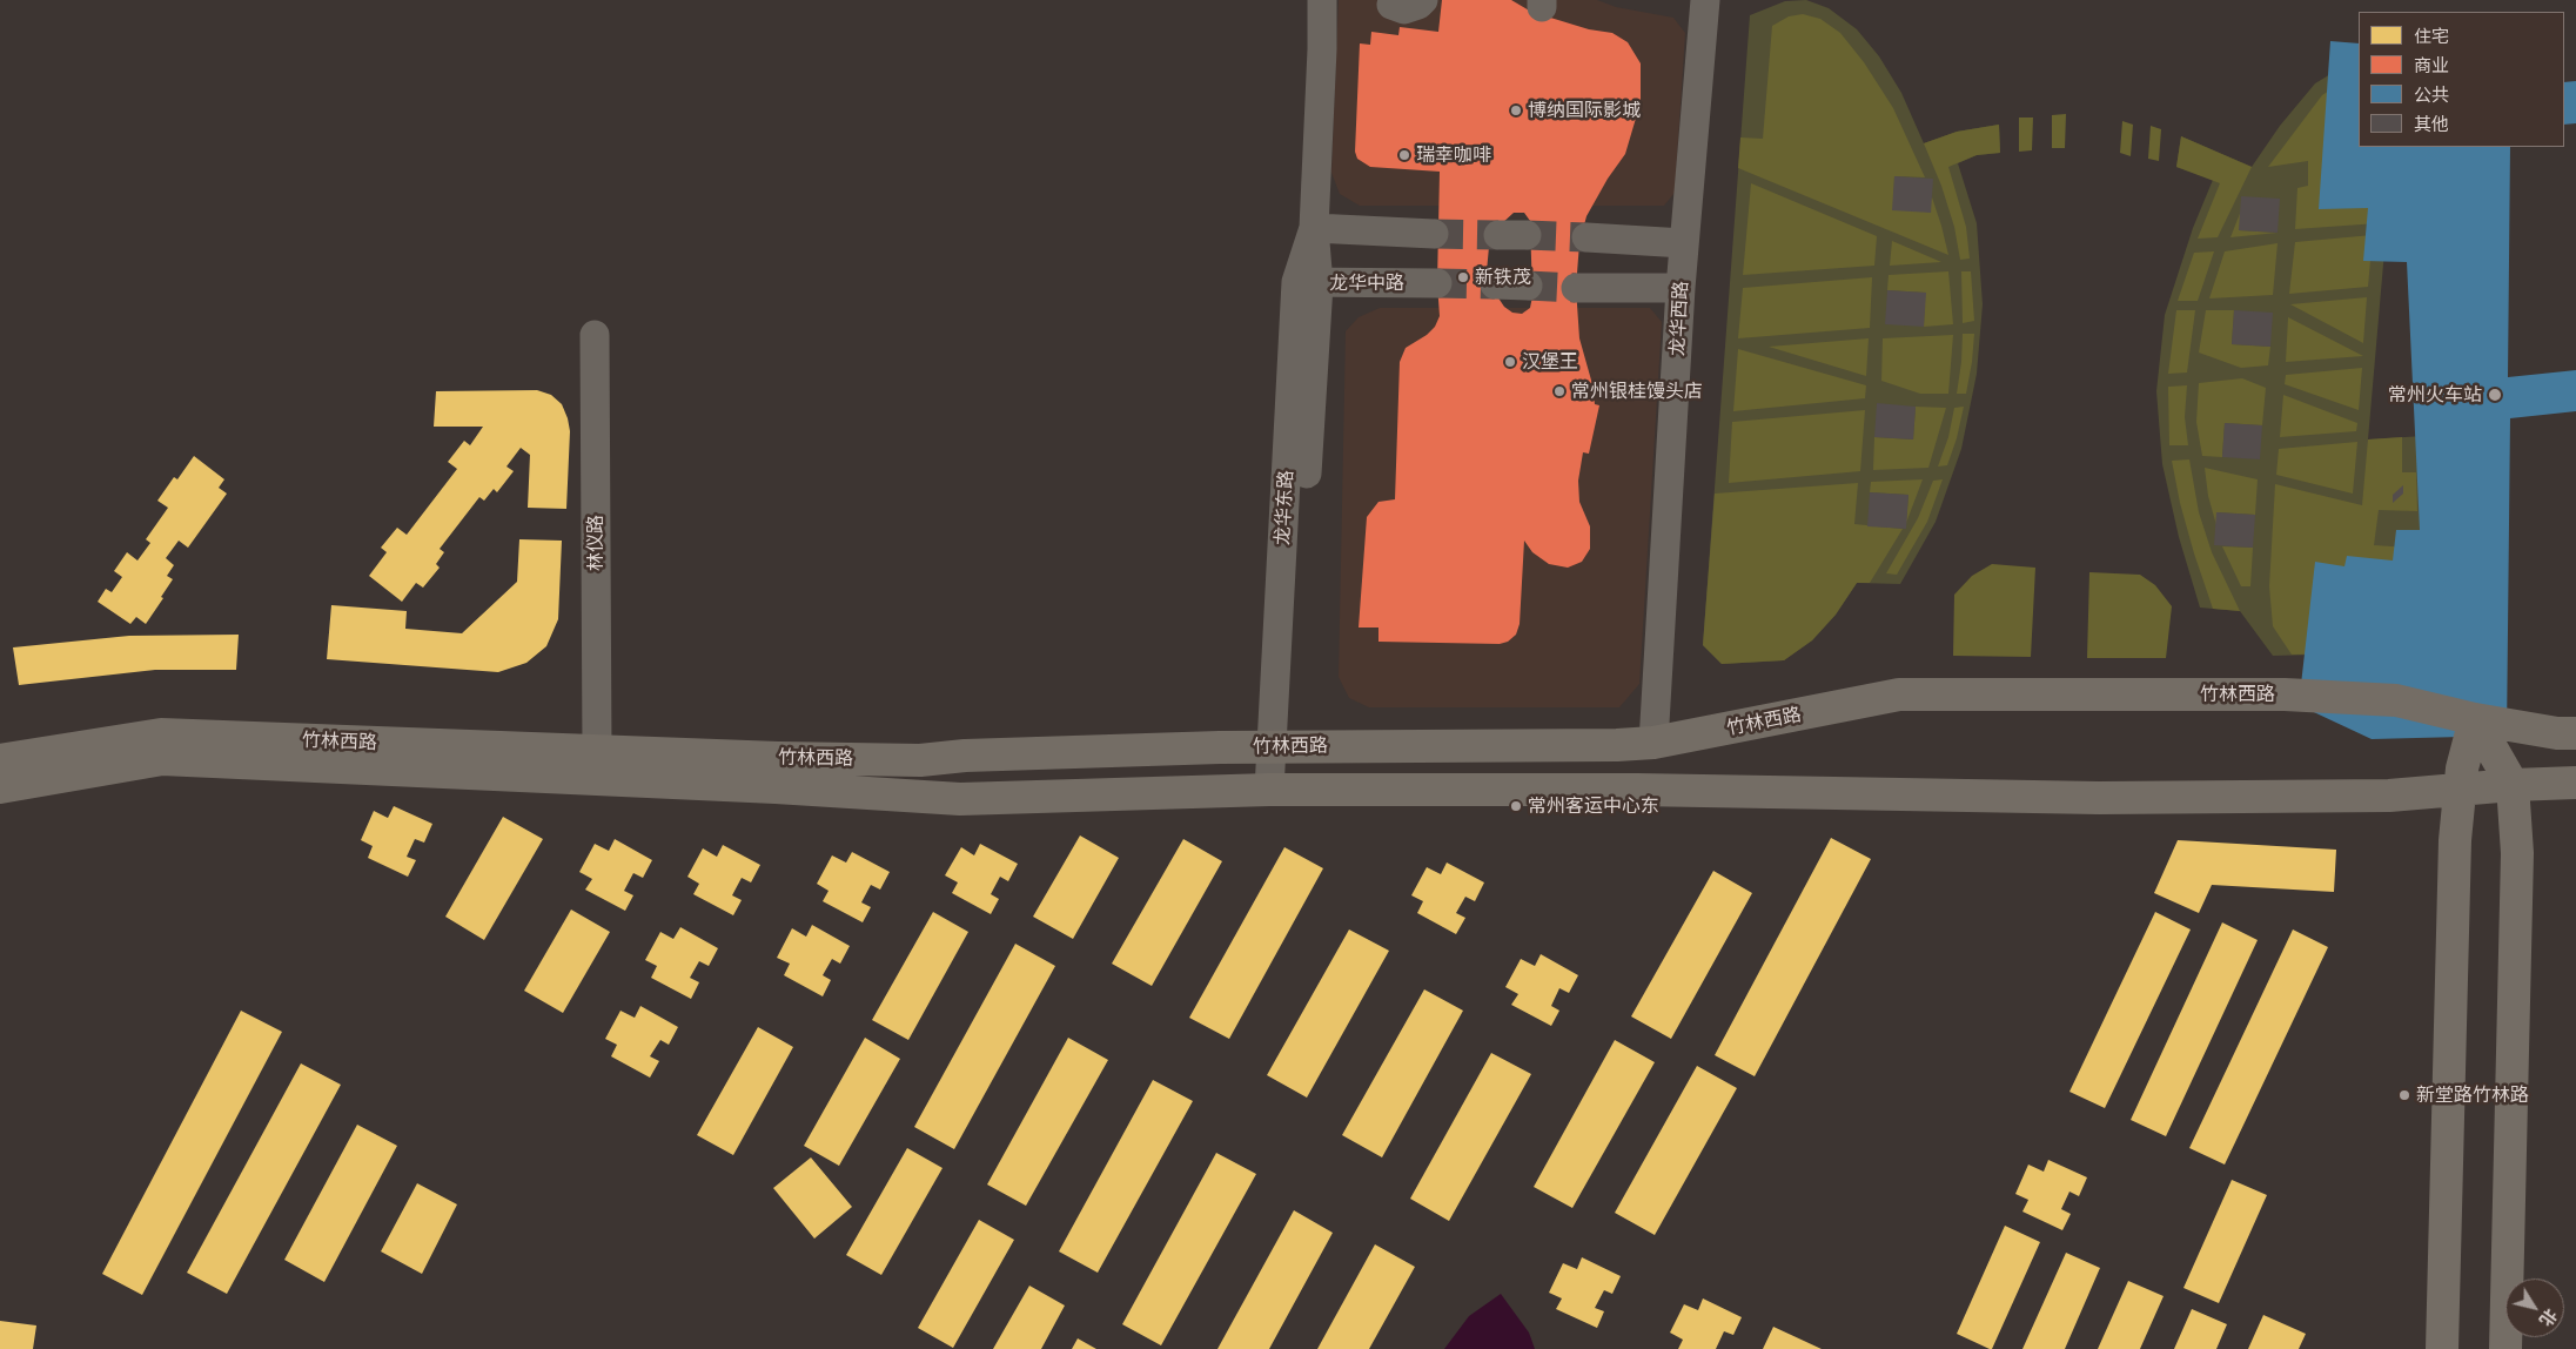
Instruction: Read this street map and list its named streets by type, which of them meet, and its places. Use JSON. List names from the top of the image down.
{
  "streets": {
    "main road": ["竹林西路"],
    "street": [
      "龙华中路",
      "龙华西路",
      "龙华东路",
      "林仪路"
    ]
  },
  "crossings": [
    ["龙华中路", "龙华东路"],
    ["龙华西路", "竹林西路"],
    ["龙华东路", "竹林西路"],
    ["林仪路", "竹林西路"]
  ],
  "places": [
    "博纳国际影城",
    "瑞幸咖啡",
    "新铁茂",
    "汉堡王",
    "常州银桂馒头店",
    "常州火车站",
    "常州客运中心东",
    "新堂路竹林路"
  ],
  "legend": [
    "住宅",
    "商业",
    "公共",
    "其他"
  ],
  "north": "bottom right"
}
